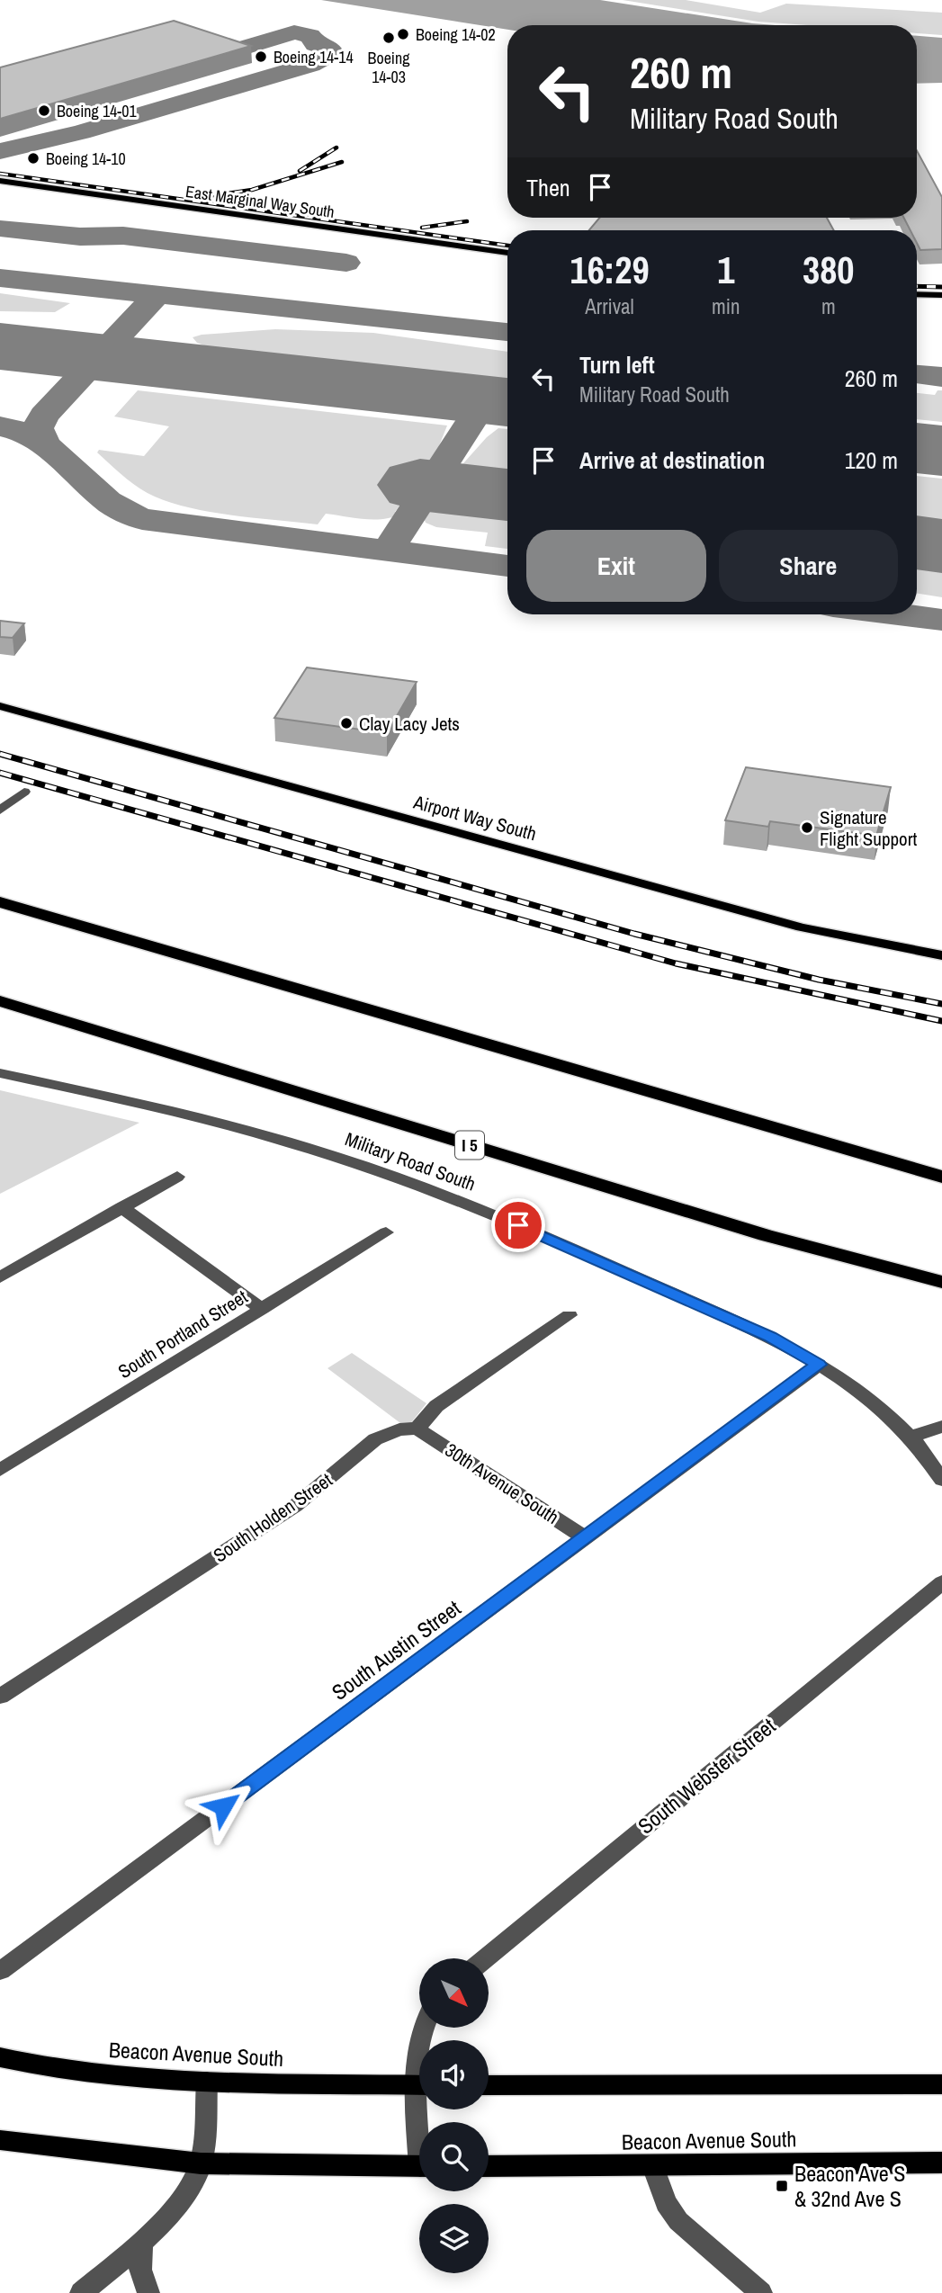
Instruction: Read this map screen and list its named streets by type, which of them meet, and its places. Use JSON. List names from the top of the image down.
{
  "streets": {
    "highway": ["I 5"],
    "main road": ["East Marginal Way South", "Airport Way South", "Beacon Avenue South"],
    "street": [
      "Military Road South",
      "South Portland Street",
      "30th Avenue South",
      "South Holden Street",
      "South Austin Street",
      "South Webster Street"
    ]
  },
  "crossings": [
    ["Military Road South", "South Austin Street"],
    ["30th Avenue South", "South Holden Street"],
    ["30th Avenue South", "South Austin Street"]
  ],
  "places": {
    "other": [
      "Boeing 14-02",
      "Boeing 14-03",
      "Boeing 14-14",
      "Boeing 14-01",
      "Boeing 14-10",
      "Clay Lacy Jets",
      "Signature Flight Support"
    ],
    "transit": ["Beacon Ave S & 32nd Ave S"]
  },
  "north": "bottom right",
  "page": {
    "turn": ["260 m", "Military Road South"],
    "then": "Then",
    "eta": [
      "16:29",
      "Arrival",
      "1",
      "min",
      "380",
      "m"
    ],
    "list": [
      {
        "name": "Turn left",
        "note": "Military Road South",
        "value": "260 m"
      },
      {
        "name": "Arrive at destination",
        "value": "120 m"
      }
    ],
    "buttons": ["Exit", "Share"]
  }
}
